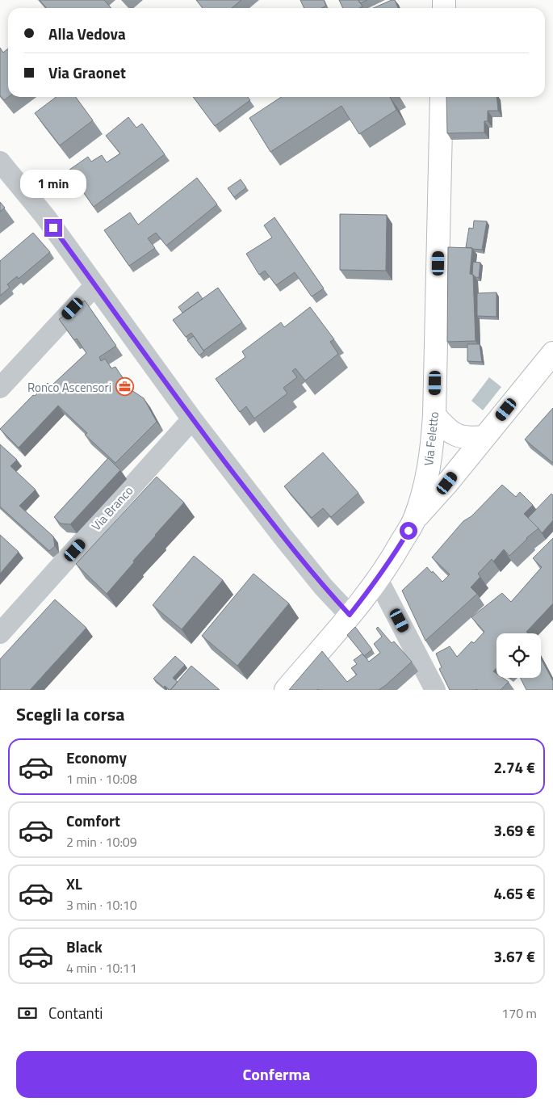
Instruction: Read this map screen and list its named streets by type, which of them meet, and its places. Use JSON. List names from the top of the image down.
{
  "streets": {
    "street": ["Via Feletto", "Via Branco"]
  },
  "places": {
    "office": ["Ronco Ascensori"]
  },
  "page": {
    "banner": ["Alla Vedova", "Via Graonet"],
    "bubble": "1 min",
    "heading": "Scegli la corsa",
    "list": [
      {
        "name": "Economy",
        "note": "1 min · 10:08",
        "value": "2.74 €"
      },
      {
        "name": "Comfort",
        "note": "2 min · 10:09",
        "value": "3.69 €"
      },
      {
        "name": "XL",
        "note": "3 min · 10:10",
        "value": "4.65 €"
      },
      {
        "name": "Black",
        "note": "4 min · 10:11",
        "value": "3.67 €"
      }
    ],
    "pay": ["Contanti", "170 m"],
    "buttons": "Conferma"
  }
}
